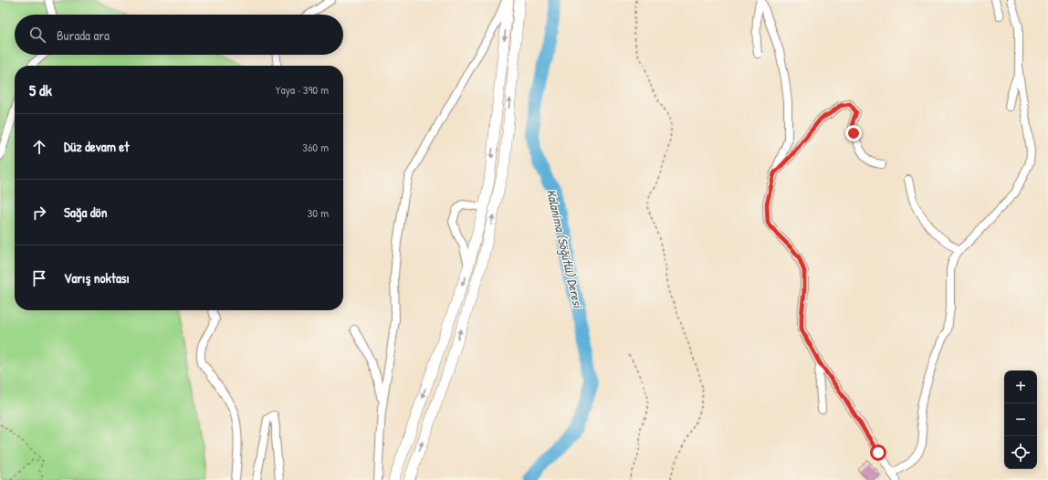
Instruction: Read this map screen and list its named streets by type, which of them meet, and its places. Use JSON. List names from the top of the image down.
{
  "water": ["Kalanima (Söğütlü) Deresi"],
  "page": {
    "search": "Burada ara",
    "heading": ["5 dk", "Yaya · 390 m"],
    "list": [
      ["Düz devam et", "360 m"],
      ["Sağa dön", "30 m"],
      "Varış noktası"
    ],
    "map_buttons": ["+", "−"]
  }
}
